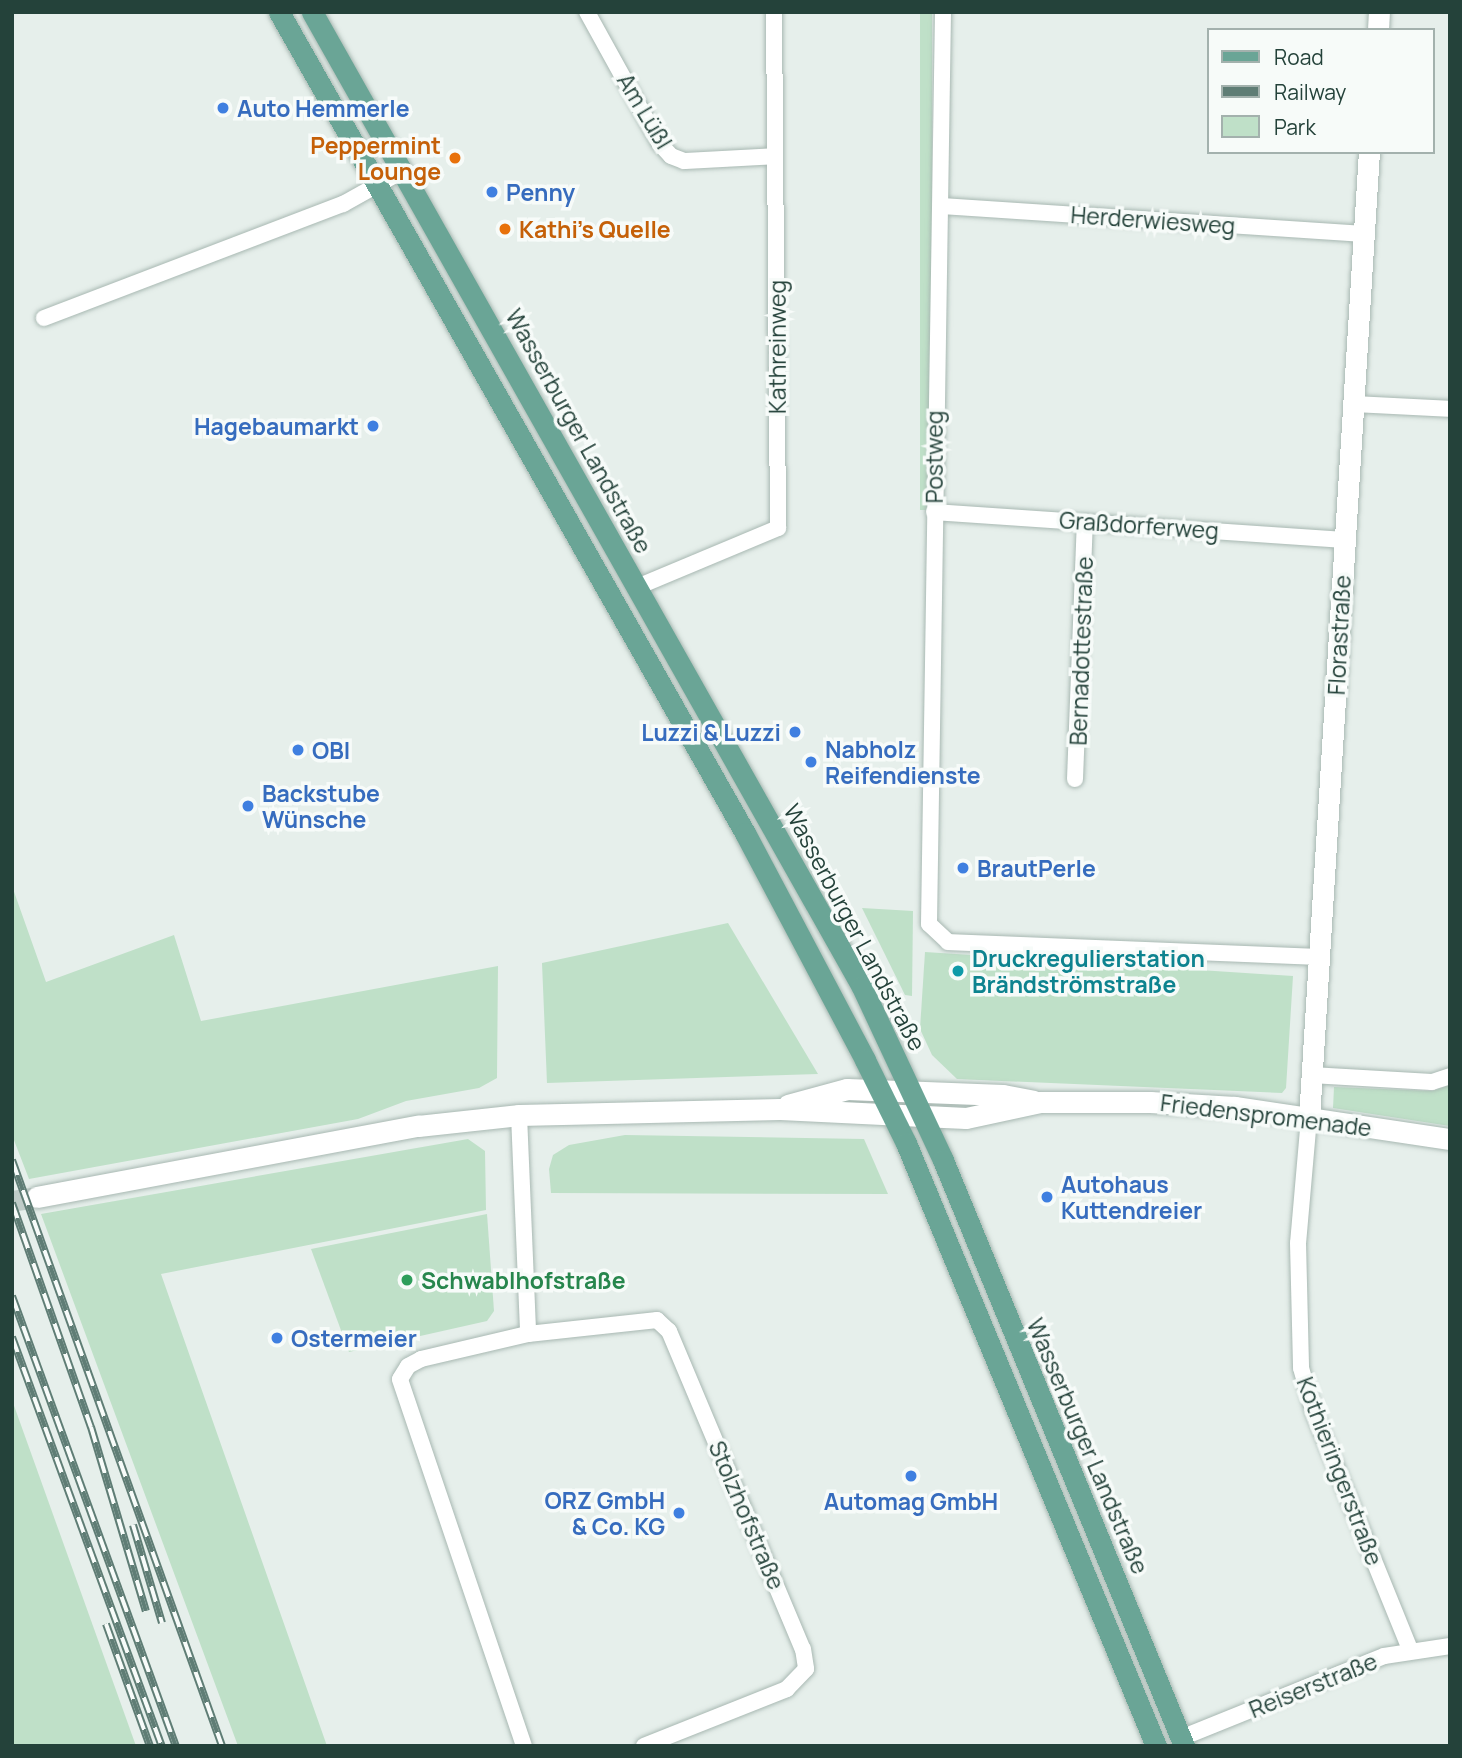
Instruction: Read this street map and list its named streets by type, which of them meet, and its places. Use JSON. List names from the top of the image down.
{
  "streets": {
    "main road": ["Wasserburger Landstraße"],
    "street": [
      "Am Lüßl",
      "Herderwiesweg",
      "Kathreinweg",
      "Postweg",
      "Graßdorferweg",
      "Florastraße",
      "Bernadottestraße",
      "Friedenspromenade",
      "Kothieringerstraße",
      "Stolzhofstraße",
      "Reiserstraße"
    ]
  },
  "crossings": [
    ["Am Lüßl", "Kathreinweg"],
    ["Herderwiesweg", "Postweg"],
    ["Herderwiesweg", "Florastraße"],
    ["Kathreinweg", "Wasserburger Landstraße"],
    ["Wasserburger Landstraße", "Friedenspromenade"],
    ["Wasserburger Landstraße", "Reiserstraße"],
    ["Postweg", "Graßdorferweg"],
    ["Postweg", "Florastraße"],
    ["Graßdorferweg", "Florastraße"],
    ["Graßdorferweg", "Bernadottestraße"],
    ["Florastraße", "Friedenspromenade"],
    ["Florastraße", "Kothieringerstraße"],
    ["Friedenspromenade", "Kothieringerstraße"],
    ["Kothieringerstraße", "Reiserstraße"]
  ],
  "places": [
    "Auto Hemmerle",
    "Peppermint Lounge",
    "Penny",
    "Kathi's Quelle",
    "Hagebaumarkt",
    "Luzzi & Luzzi",
    "OBI",
    "Nabholz Reifendienste",
    "Backstube Wünsche",
    "BrautPerle",
    "Druckregulierstation Brändströmstraße",
    "Autohaus Kuttendreier",
    "Schwablhofstraße",
    "Ostermeier",
    "Automag GmbH",
    "ORZ GmbH & Co. KG"
  ],
  "legend": ["Road", "Railway", "Park"]
}
